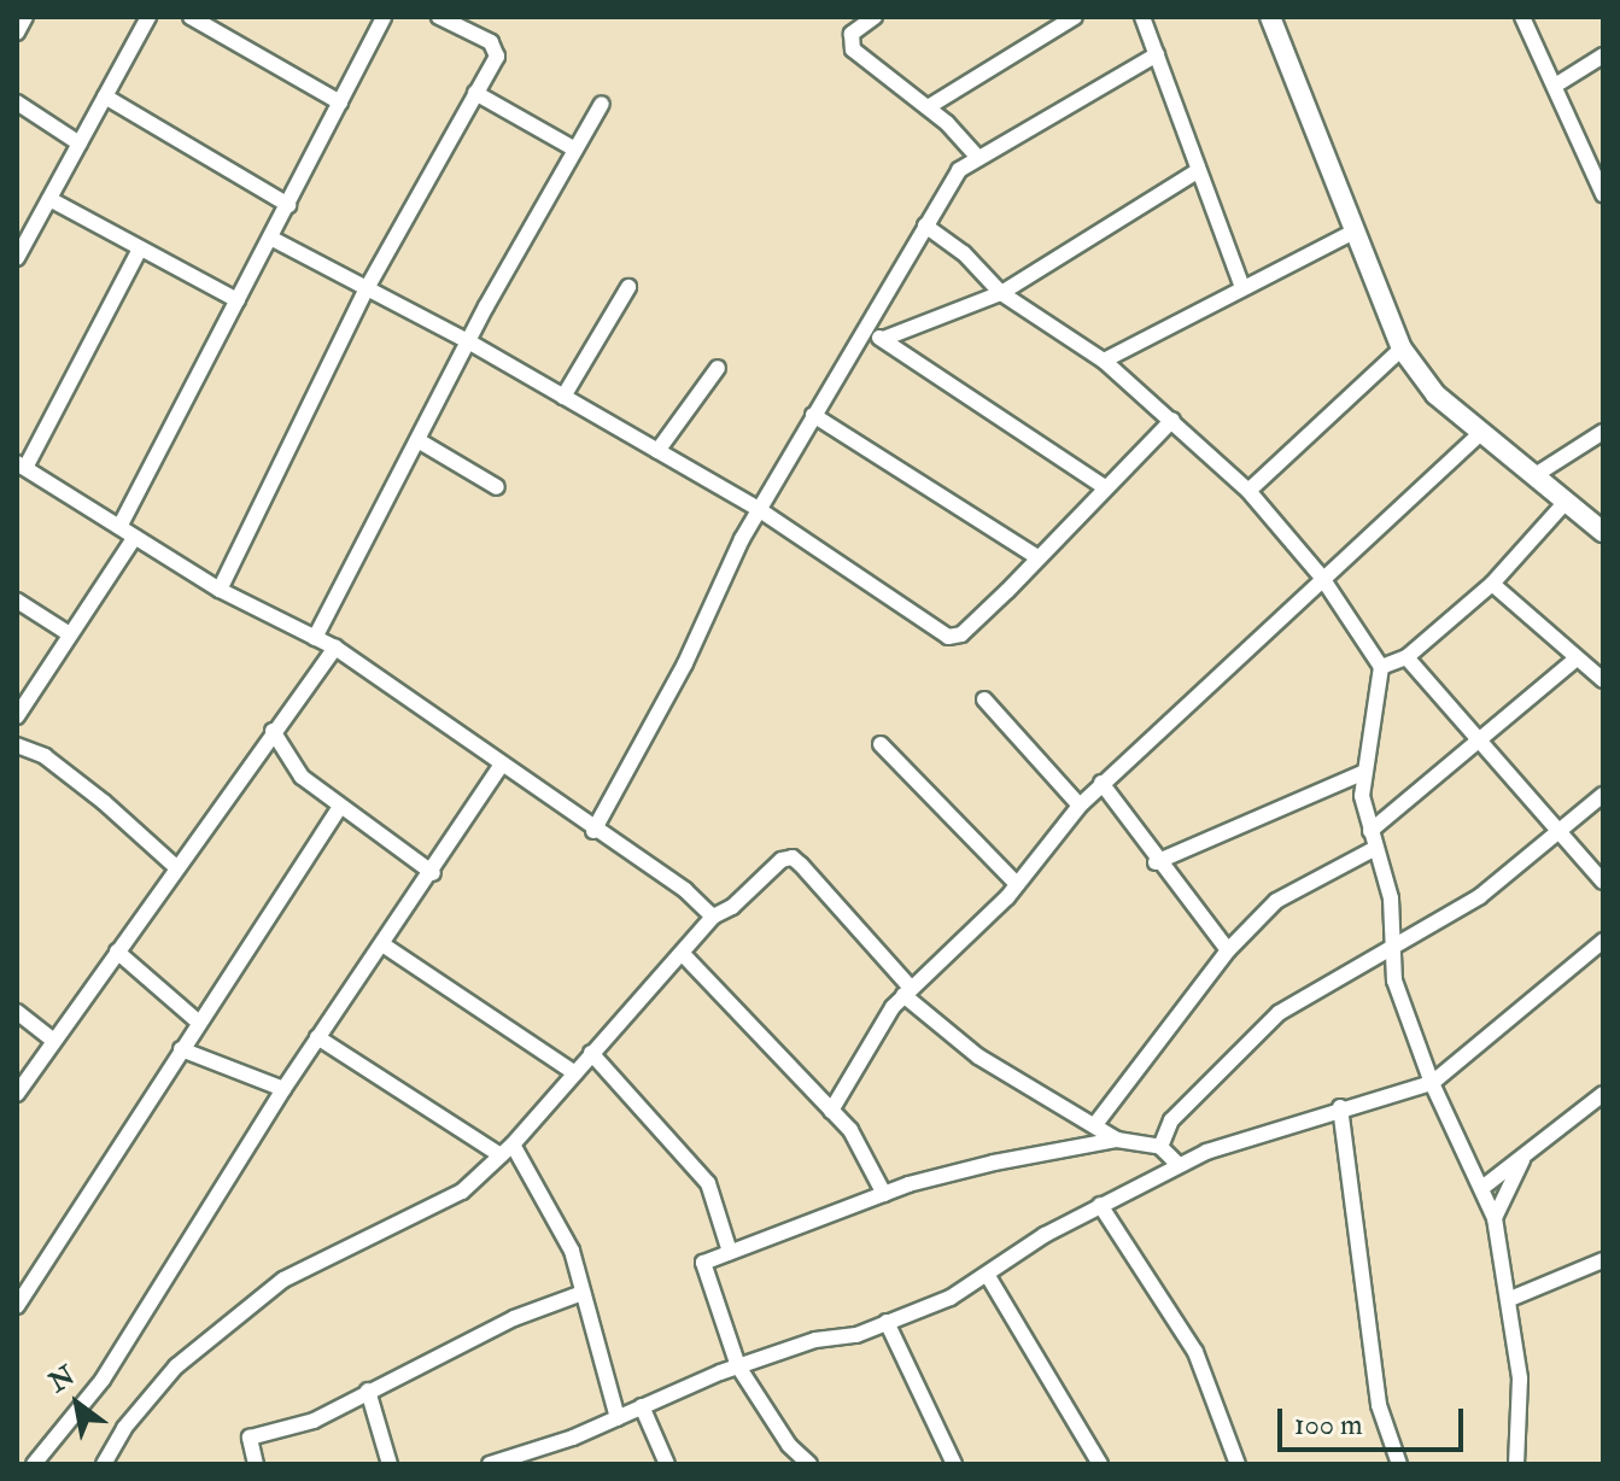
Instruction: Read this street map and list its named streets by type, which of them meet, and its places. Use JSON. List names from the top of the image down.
{
  "scale_bar": "100 m",
  "north": "top left"
}
